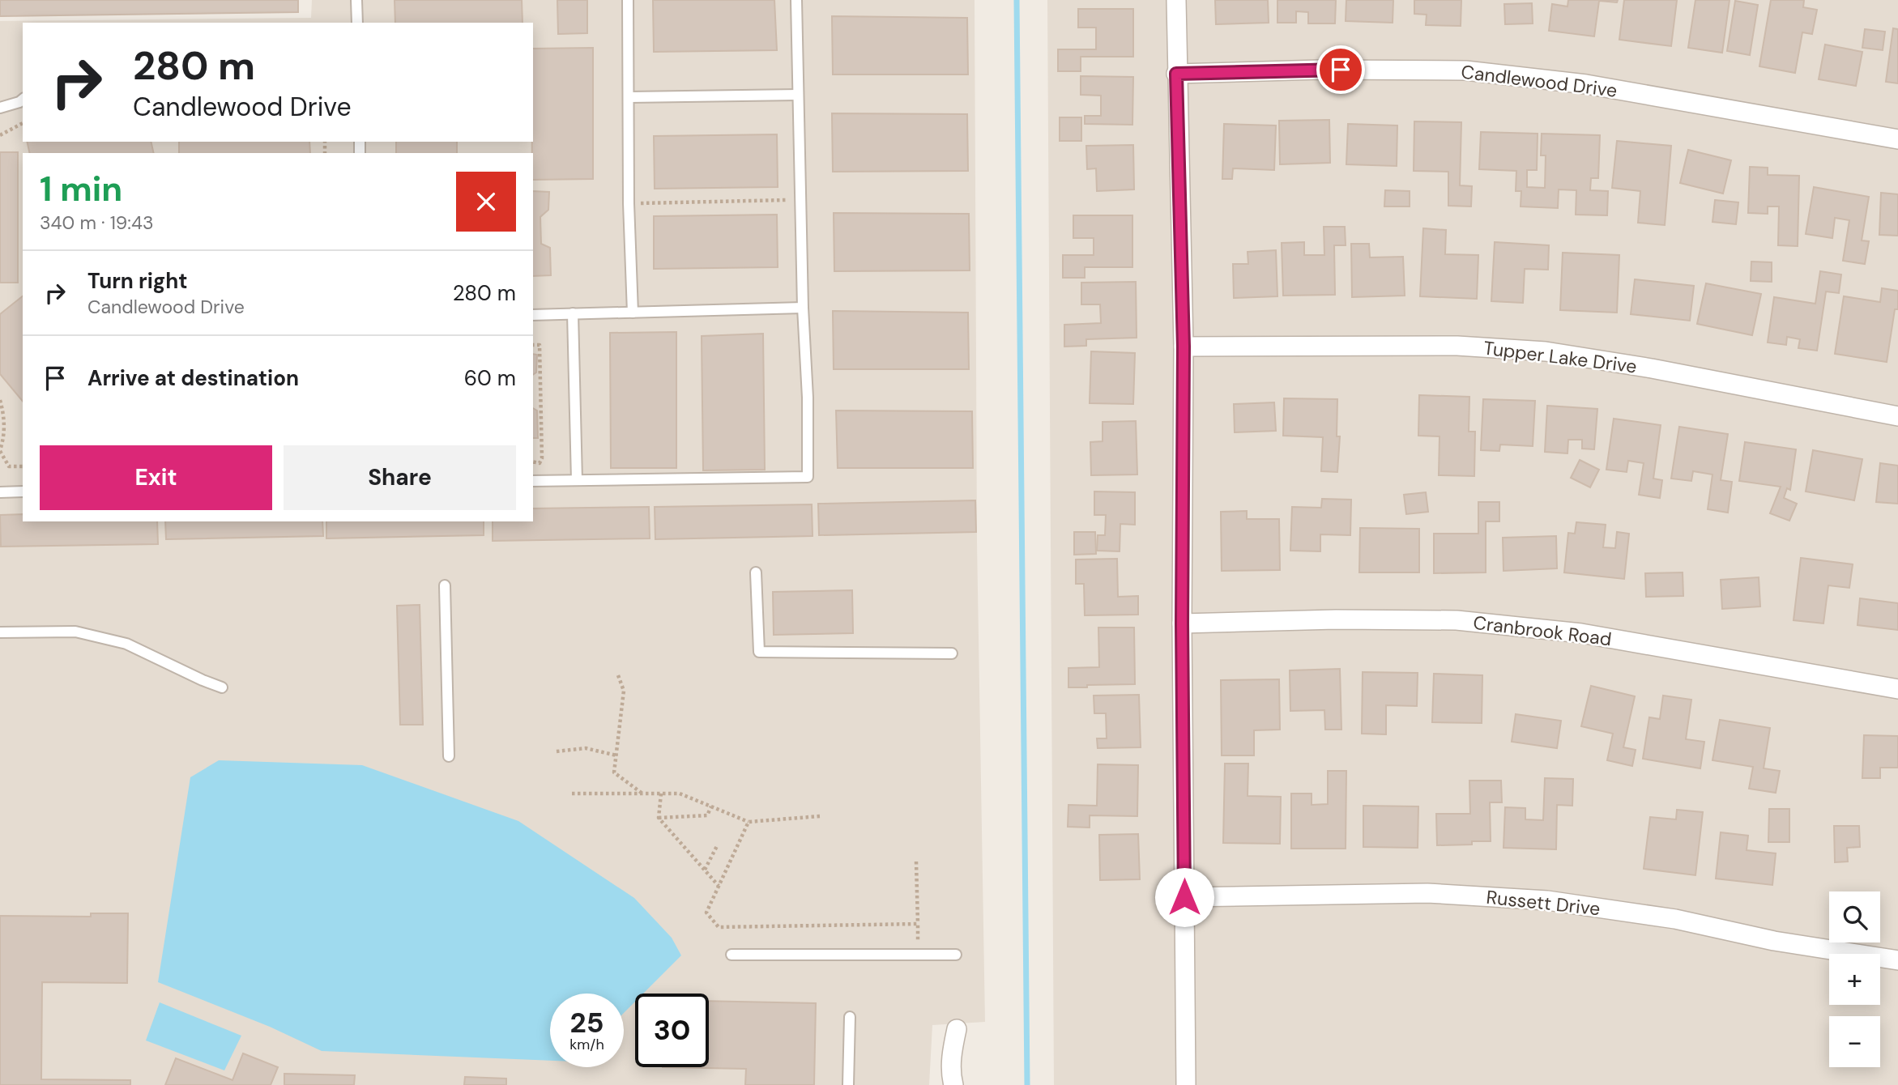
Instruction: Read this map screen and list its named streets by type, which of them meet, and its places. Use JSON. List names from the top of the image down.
{
  "streets": {
    "street": [
      "Candlewood Drive",
      "Tupper Lake Drive",
      "Cranbrook Road",
      "Russett Drive"
    ]
  },
  "page": {
    "turn": ["280 m", "Candlewood Drive"],
    "heading": ["1 min", "340 m · 19:43"],
    "list": [
      {
        "name": "Turn right",
        "note": "Candlewood Drive",
        "value": "280 m"
      },
      {
        "name": "Arrive at destination",
        "value": "60 m"
      }
    ],
    "buttons": ["Exit", "Share"],
    "map_buttons": ["+", "−"],
    "speed": "25 km/h",
    "limit": "30"
  }
}
